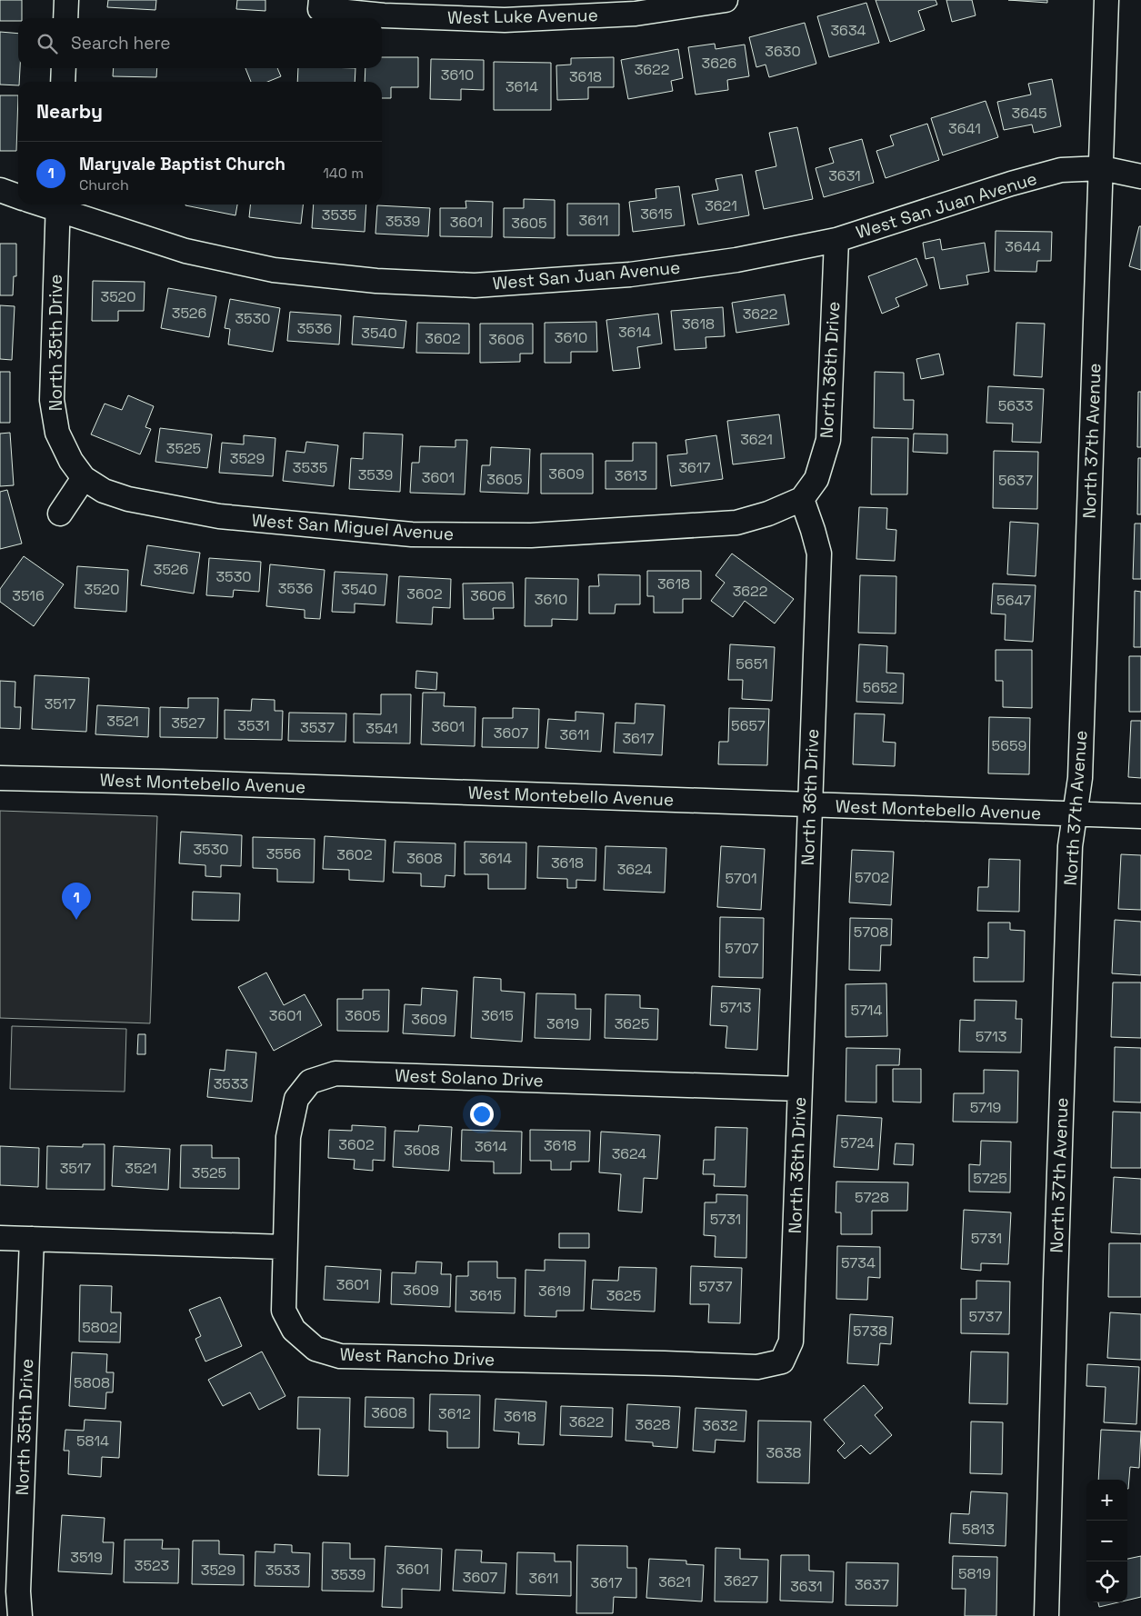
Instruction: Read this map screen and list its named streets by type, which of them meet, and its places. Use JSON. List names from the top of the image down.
{
  "streets": {
    "street": [
      "West Luke Avenue",
      "West San Juan Avenue",
      "North 35th Drive",
      "North 36th Drive",
      "North 37th Avenue",
      "West San Miguel Avenue",
      "West Montebello Avenue",
      "West Solano Drive",
      "West Rancho Drive"
    ]
  },
  "crossings": [
    ["West San Juan Avenue", "North 35th Drive"],
    ["West San Juan Avenue", "North 36th Drive"],
    ["West San Juan Avenue", "North 37th Avenue"],
    ["North 35th Drive", "West San Miguel Avenue"],
    ["North 36th Drive", "West San Miguel Avenue"],
    ["North 36th Drive", "West Montebello Avenue"],
    ["North 36th Drive", "West Solano Drive"],
    ["North 36th Drive", "West Rancho Drive"],
    ["North 37th Avenue", "West Montebello Avenue"],
    ["West Solano Drive", "West Rancho Drive"]
  ],
  "house_numbers": [
    "3634",
    "3630",
    "3626",
    "3622",
    "3610",
    "3618",
    "3614",
    "3645",
    "3641",
    "3631",
    "3621",
    "3615",
    "3535",
    "3611",
    "3539",
    "3601",
    "3605",
    "3644",
    "3520",
    "3526",
    "3622",
    "3530",
    "3618",
    "3536",
    "3614",
    "3540",
    "3610",
    "3602",
    "3606",
    "5633",
    "3621",
    "3525",
    "3529",
    "3535",
    "3617",
    "3609",
    "3539",
    "3613",
    "3601",
    "3605",
    "5637",
    "3526",
    "3530",
    "3618",
    "3536",
    "3520",
    "3540",
    "3622",
    "3602",
    "3516",
    "3606",
    "3610",
    "5647",
    "5651",
    "5652",
    "3517",
    "3521",
    "3527",
    "3531",
    "5657",
    "3601",
    "3537",
    "3541",
    "3607",
    "3611",
    "3617",
    "5659",
    "3530",
    "3556",
    "3602",
    "3608",
    "3614",
    "3618",
    "3624",
    "5702",
    "5701",
    "5708",
    "5707",
    "5713",
    "5714",
    "3601",
    "3605",
    "3615",
    "3609",
    "3619",
    "3625",
    "5713",
    "3533",
    "5719",
    "5724",
    "3602",
    "3618",
    "3614",
    "3608",
    "3624",
    "3517",
    "3521",
    "3525",
    "5725",
    "5728",
    "5731",
    "5731",
    "5734",
    "3601",
    "5737",
    "3609",
    "3619",
    "3615",
    "3625",
    "5737",
    "5802",
    "5738",
    "5808",
    "3608",
    "3612",
    "3618",
    "3622",
    "3628",
    "3632",
    "5814",
    "3638",
    "5813",
    "3519",
    "3523",
    "3601",
    "3529",
    "3533",
    "5819",
    "3539",
    "3607",
    "3611",
    "3627",
    "3621",
    "3617",
    "3637",
    "3631"
  ],
  "page": {
    "search": "Search here",
    "heading": "Nearby",
    "list": [
      {
        "mark": "1",
        "name": "Maryvale Baptist Church",
        "note": "Church",
        "value": "140 m"
      }
    ],
    "pins": "1",
    "map_buttons": ["+", "−"]
  }
}
